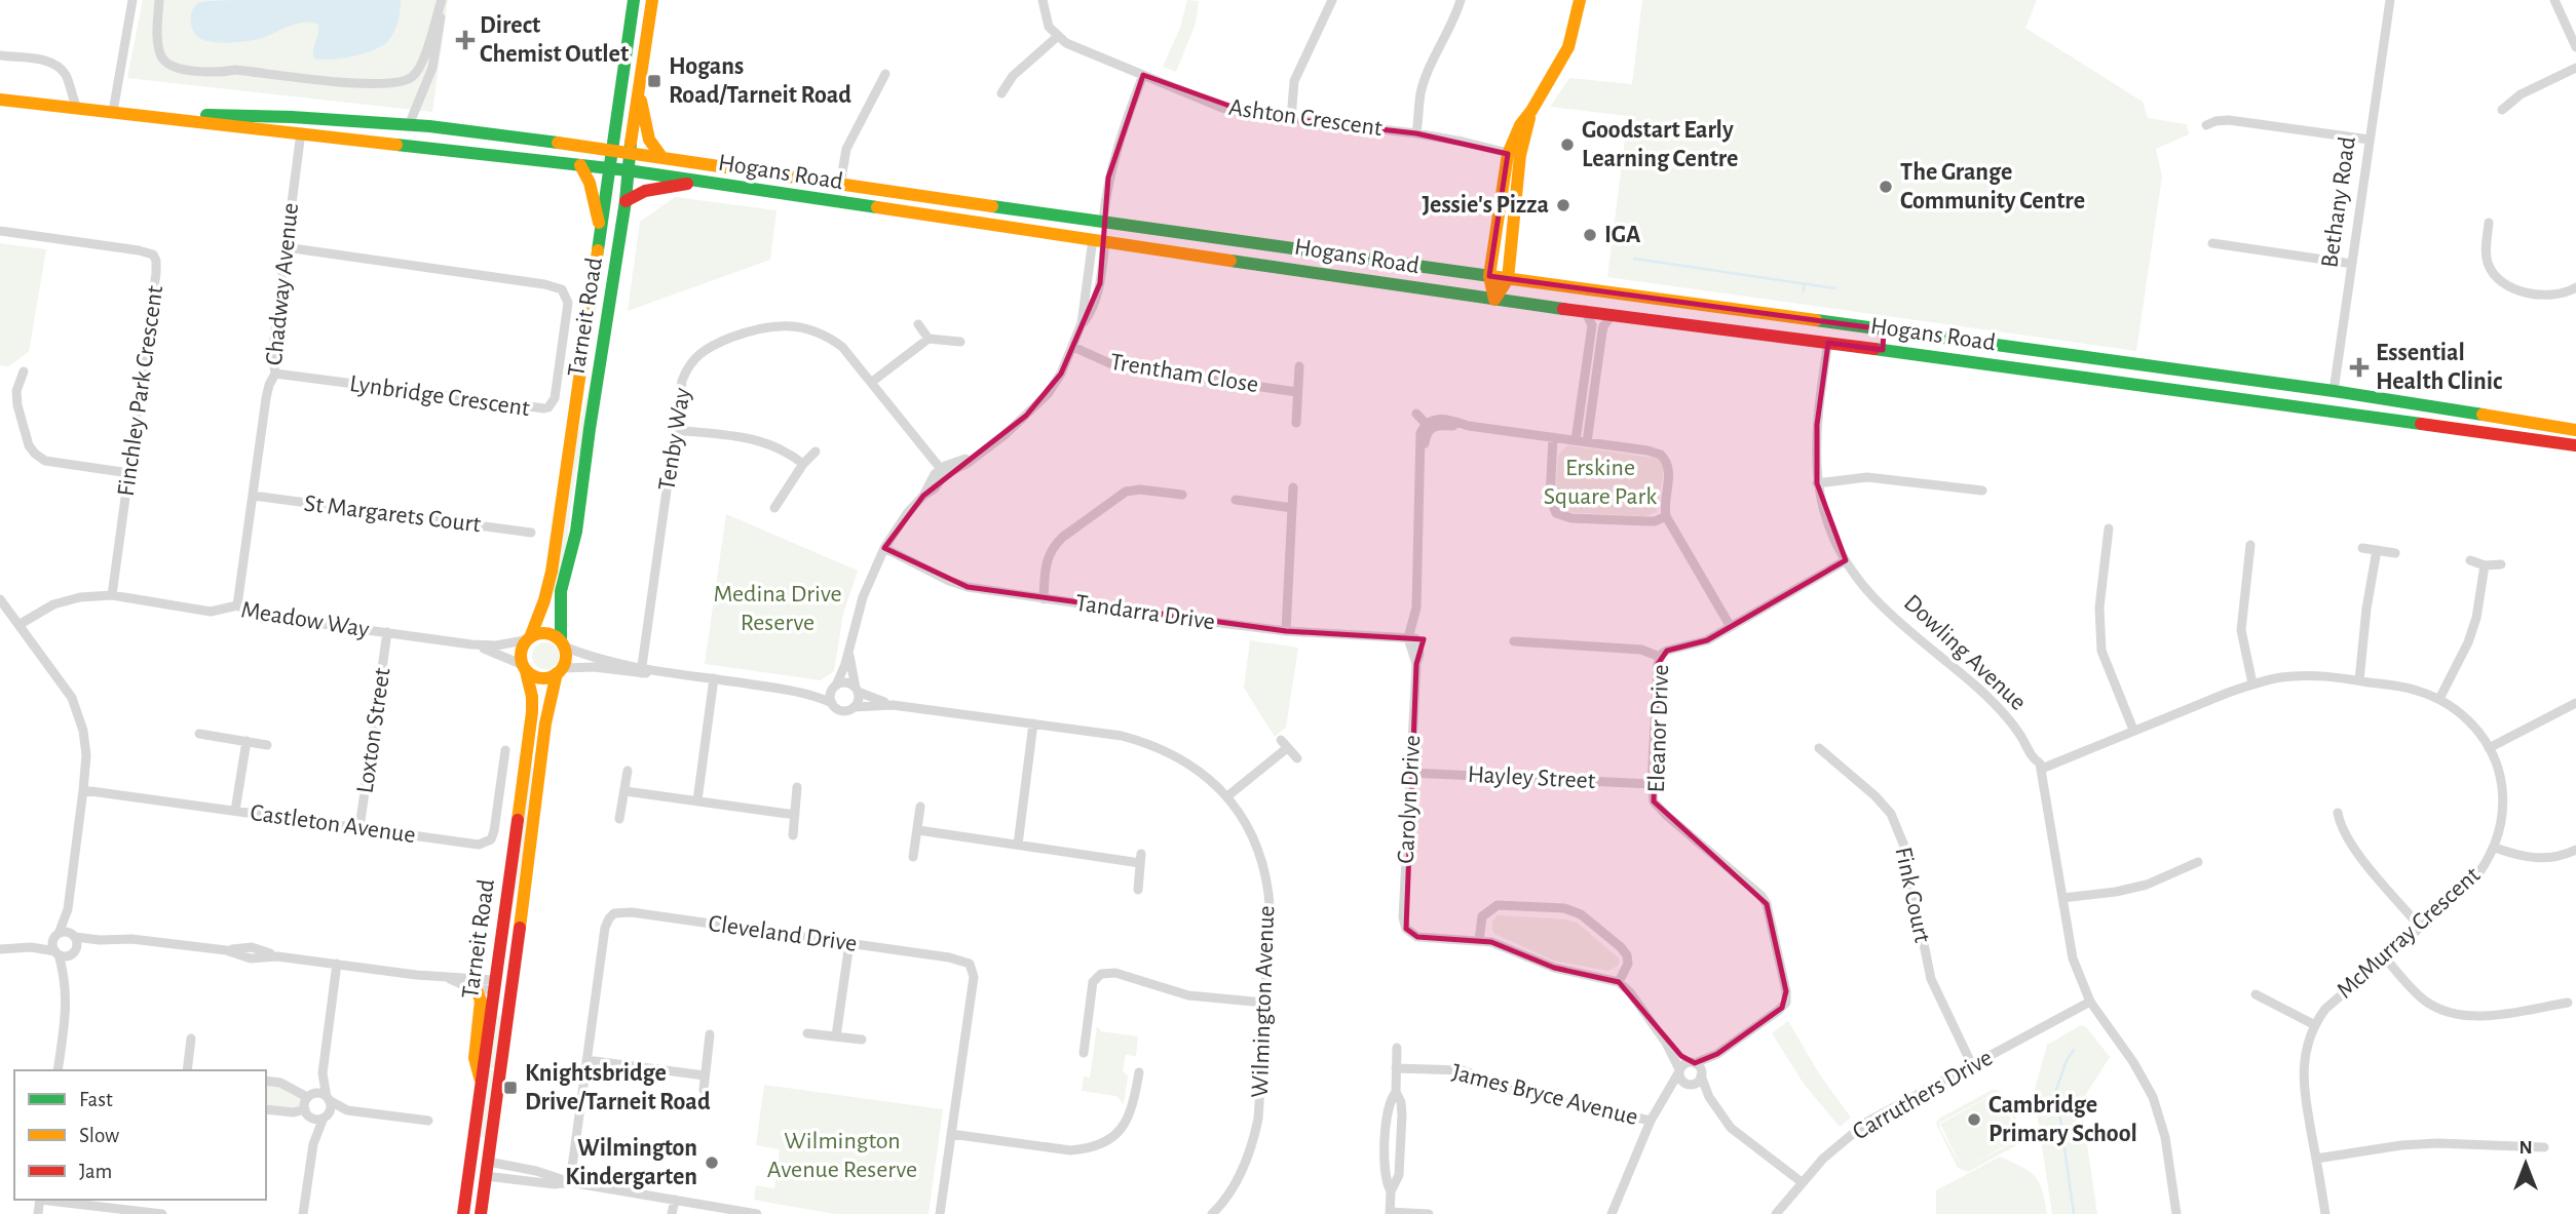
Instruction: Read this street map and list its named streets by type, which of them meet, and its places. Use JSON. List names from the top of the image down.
{
  "streets": {
    "street": [
      "Ashton Crescent",
      "Hogans Road",
      "Bethany Road",
      "Chadway Avenue",
      "Tarneit Road",
      "Trentham Close",
      "Finchley Park Crescent",
      "Lynbridge Crescent",
      "Tenby Way",
      "St Margarets Court",
      "Tandarra Drive",
      "Meadow Way",
      "Dowling Avenue",
      "Eleanor Drive",
      "Loxton Street",
      "Hayley Street",
      "Carolyn Drive",
      "Castleton Avenue",
      "Fink Court",
      "McMurray Crescent",
      "Cleveland Drive",
      "Wilmington Avenue",
      "James Bryce Avenue",
      "Carruthers Drive"
    ]
  },
  "crossings": [
    ["Hogans Road", "Bethany Road"],
    ["Hogans Road", "Chadway Avenue"],
    ["Hogans Road", "Tarneit Road"],
    ["Hogans Road", "Dowling Avenue"],
    ["Chadway Avenue", "Lynbridge Crescent"],
    ["Chadway Avenue", "St Margarets Court"],
    ["Chadway Avenue", "Meadow Way"],
    ["Tarneit Road", "Meadow Way"],
    ["Finchley Park Crescent", "Meadow Way"],
    ["Tandarra Drive", "Carolyn Drive"],
    ["Meadow Way", "Loxton Street"],
    ["Dowling Avenue", "Eleanor Drive"],
    ["Dowling Avenue", "McMurray Crescent"],
    ["Eleanor Drive", "Hayley Street"],
    ["Loxton Street", "Castleton Avenue"],
    ["Hayley Street", "Carolyn Drive"],
    ["Fink Court", "Carruthers Drive"]
  ],
  "parks": ["Erskine Square Park", "Medina Drive Reserve", "Wilmington Avenue Reserve"],
  "places": {
    "health": ["Direct Chemist Outlet", "Essential Health Clinic"],
    "transit": ["Hogans Road/Tarneit Road", "Knightsbridge Drive/Tarneit Road"],
    "other": [
      "Goodstart Early Learning Centre",
      "The Grange Community Centre",
      "Jessie's Pizza",
      "IGA",
      "Cambridge Primary School",
      "Wilmington Kindergarten"
    ]
  },
  "legend": ["Fast", "Slow", "Jam"],
  "north": "top"
}
